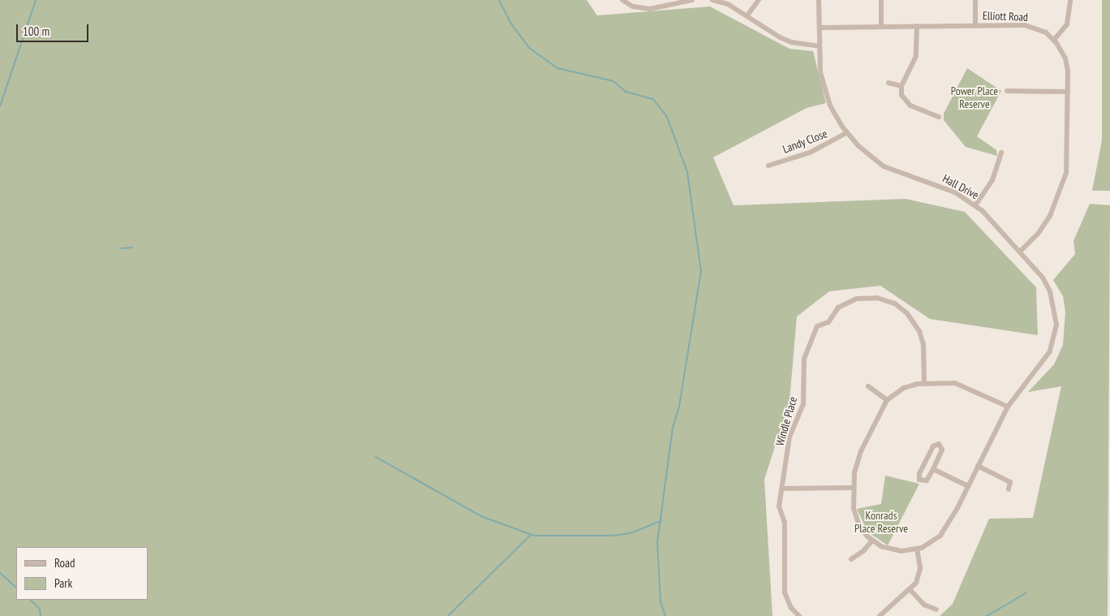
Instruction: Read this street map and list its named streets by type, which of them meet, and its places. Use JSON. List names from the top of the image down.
{
  "streets": {
    "street": [
      "Elliott Road",
      "Landy Close",
      "Hall Drive",
      "Windle Place"
    ]
  },
  "crossings": [
    ["Elliott Road", "Hall Drive"],
    ["Landy Close", "Hall Drive"],
    ["Hall Drive", "Windle Place"]
  ],
  "parks": ["Power Place Reserve", "Konrads Place Reserve"],
  "legend": ["Road", "Park"],
  "scale_bar": "100 m"
}
